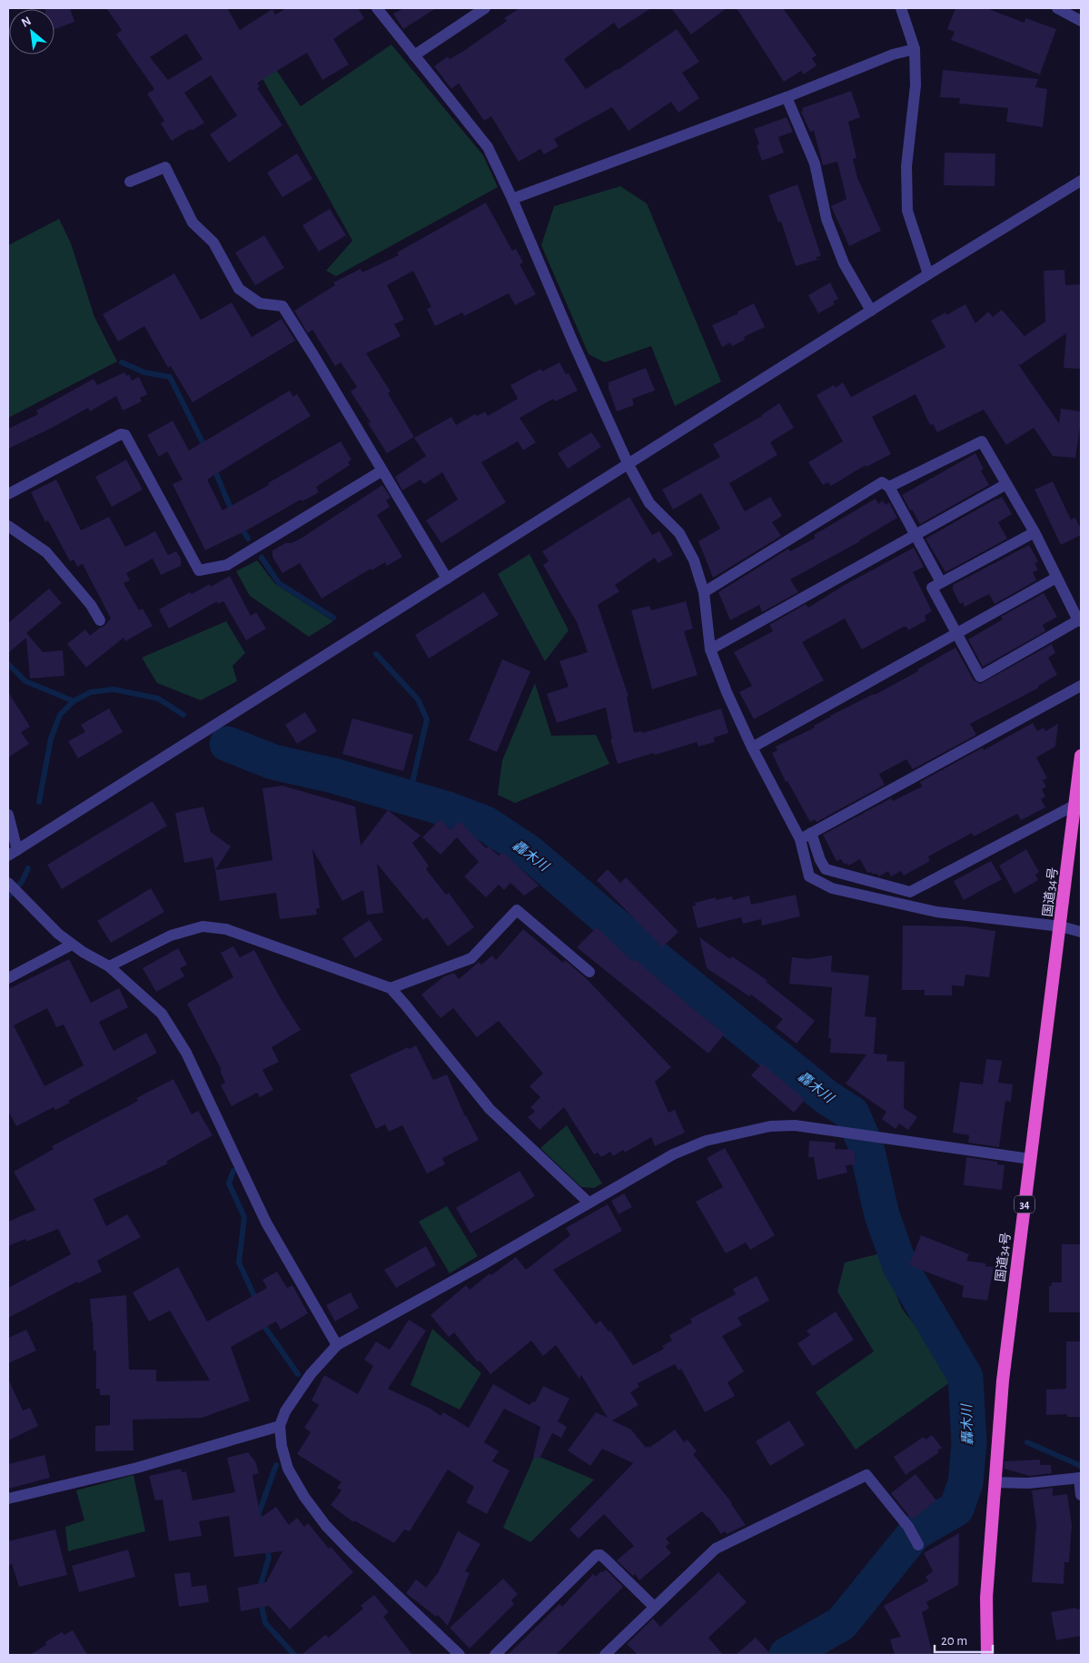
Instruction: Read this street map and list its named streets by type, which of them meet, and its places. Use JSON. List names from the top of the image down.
{
  "streets": {
    "highway": ["国道34号", "34"]
  },
  "water": ["轟木川"],
  "scale_bar": "20 m",
  "north": "top left"
}
